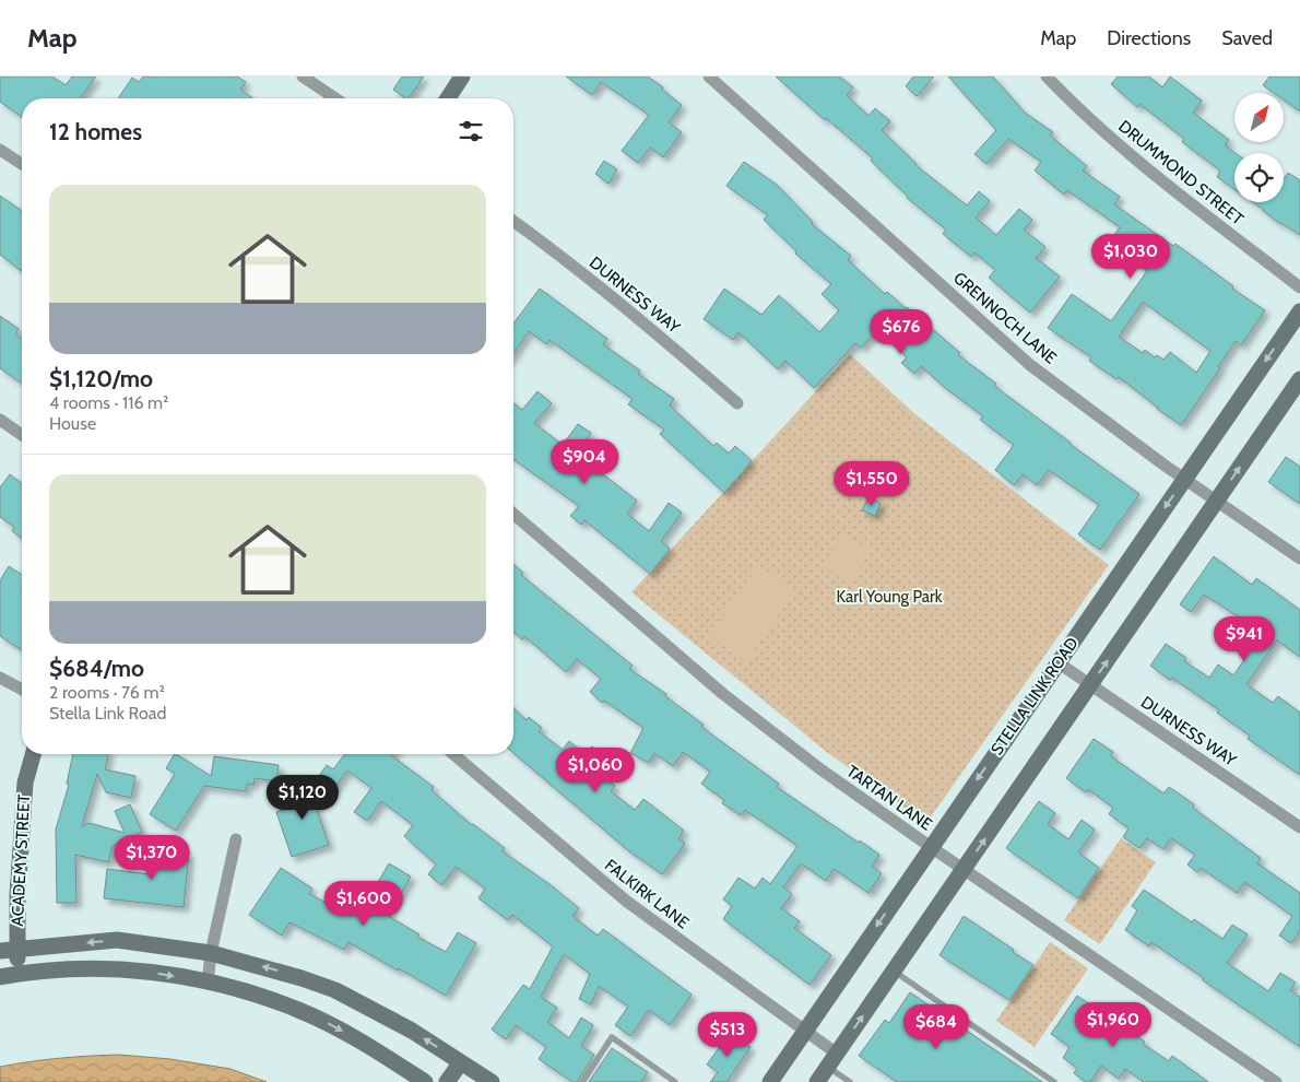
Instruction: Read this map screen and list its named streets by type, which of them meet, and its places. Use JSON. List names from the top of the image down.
{
  "streets": {
    "main road": ["STELLA LINK ROAD", "ACADEMY STREET"],
    "street": [
      "DRUMMOND STREET",
      "DURNESS WAY",
      "GRENNOCH LANE",
      "TARTAN LANE",
      "FALKIRK LANE"
    ]
  },
  "crossings": [
    ["DURNESS WAY", "STELLA LINK ROAD"],
    ["GRENNOCH LANE", "STELLA LINK ROAD"],
    ["STELLA LINK ROAD", "TARTAN LANE"],
    ["STELLA LINK ROAD", "FALKIRK LANE"]
  ],
  "parks": ["Karl Young Park"],
  "north": "top right",
  "page": {
    "header": "Map",
    "nav": ["Map", "Directions", "Saved"],
    "heading": "12 homes",
    "list": [
      {
        "name": "$1,120/mo",
        "note": "4 rooms · 116 m² · House"
      },
      {
        "name": "$684/mo",
        "note": "2 rooms · 76 m² · Stella Link Road"
      }
    ],
    "price": [
      "$1,030",
      "$676",
      "$904",
      "$1,550",
      "$941",
      "$1,060",
      "$1,120",
      "$1,370",
      "$1,600",
      "$1,960",
      "$684",
      "$513"
    ]
  }
}
